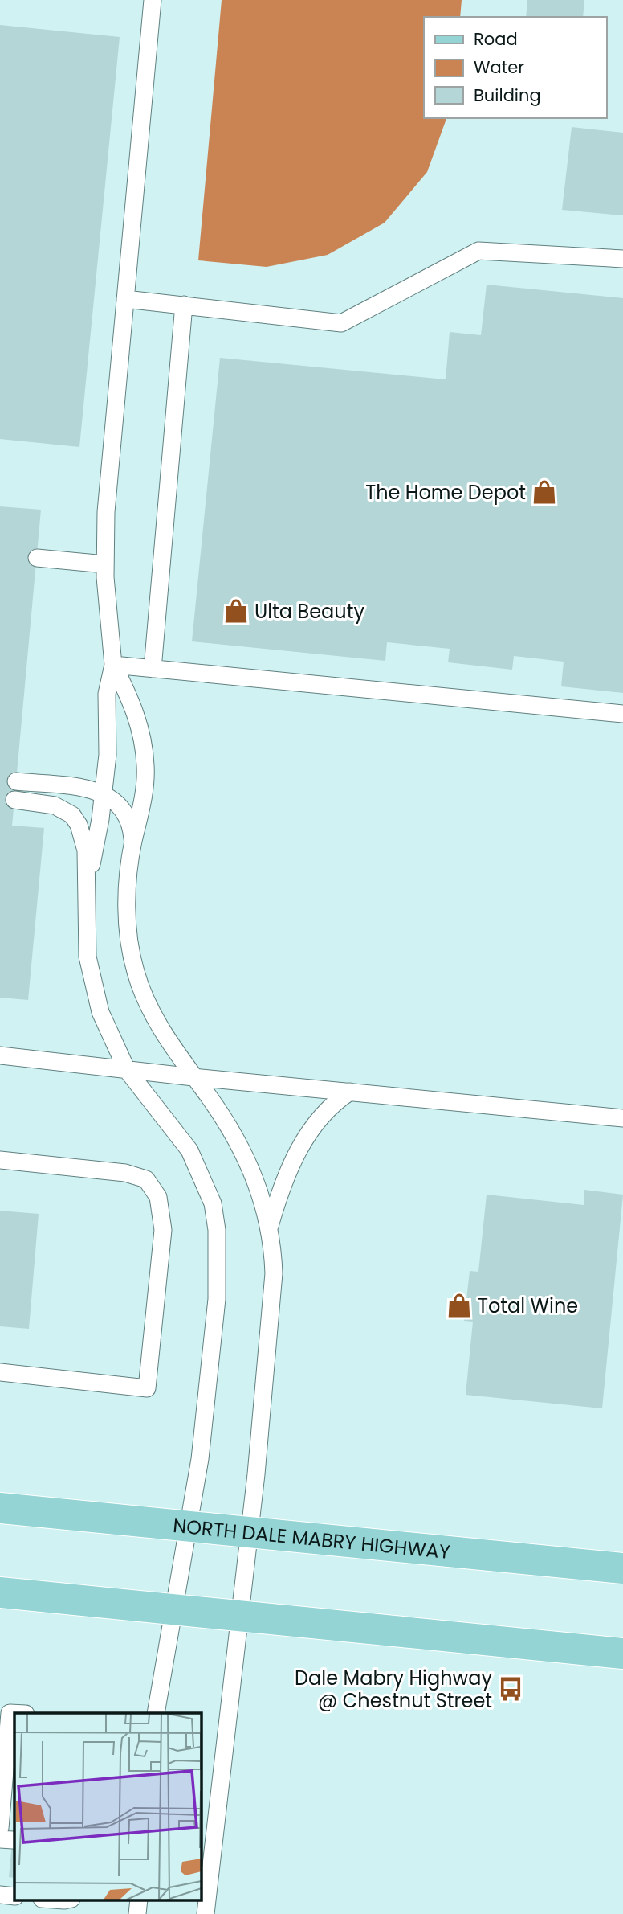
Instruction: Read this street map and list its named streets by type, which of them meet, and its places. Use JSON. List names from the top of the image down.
{
  "streets": {
    "main road": ["NORTH DALE MABRY HIGHWAY"]
  },
  "places": {
    "shop": ["The Home Depot", "Ulta Beauty", "Total Wine"],
    "bus stop": ["Dale Mabry Highway @ Chestnut Street"]
  },
  "legend": ["Road", "Water", "Building"]
}
